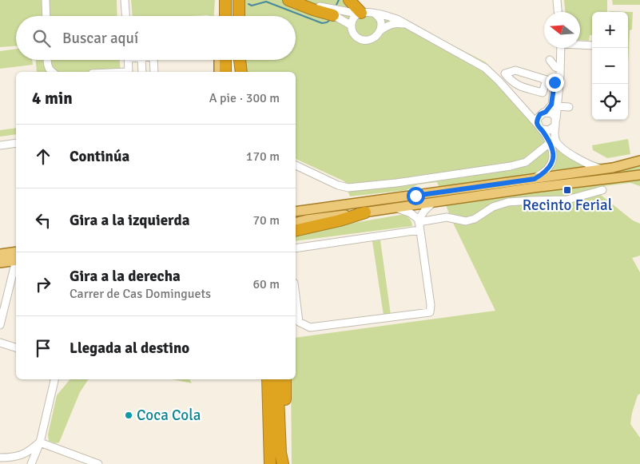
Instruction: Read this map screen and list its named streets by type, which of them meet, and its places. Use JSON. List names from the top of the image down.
{
  "places": {
    "transit": ["Recinto Ferial"],
    "other": ["Coca Cola"]
  },
  "north": "left",
  "page": {
    "map_buttons": ["+", "−"],
    "search": "Buscar aquí",
    "heading": ["4 min", "A pie · 300 m"],
    "list": [
      ["Continúa", "170 m"],
      ["Gira a la izquierda", "70 m"],
      ["Gira a la derecha", "Carrer de Cas Dominguets", "60 m"],
      "Llegada al destino"
    ]
  }
}
